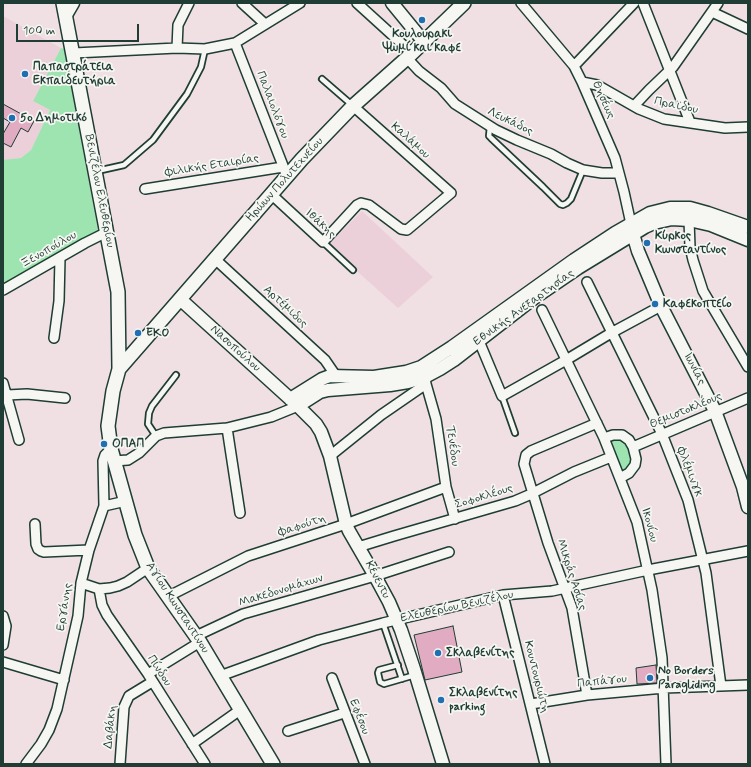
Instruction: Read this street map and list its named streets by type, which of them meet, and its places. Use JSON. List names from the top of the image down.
{
  "streets": {
    "main road": ["Ηρώων Πολυτεχνείου", "Βενιζέλου Ελευθερίου", "Αγίου Κωνσταντίνου"],
    "street": [
      "Θησέως",
      "Παλαιολόγου",
      "Πραϊδου",
      "Λευκάδος",
      "Καλάμου",
      "Φιλικής Εταιρίας",
      "Ιθάκης",
      "Ξενοπούλου",
      "Αρτέμιδος",
      "Εθνικής Ανεξαρτησίας",
      "Νασοπούλου",
      "Ιωνίας",
      "Θεμιστοκλέους",
      "Τενέδου",
      "Φλέμινγκ",
      "Σοφοκλέους",
      "Ικονίου",
      "Φαφούτη",
      "Μικράς Ασίας",
      "Κένεντυ",
      "Μακεδονομάχων",
      "Εργάνης",
      "Ελευθερίου Βενιζέλου",
      "Πίνδου",
      "Κουντουριώτη",
      "Παπάγου",
      "Εφέσου",
      "Δαβάκη"
    ]
  },
  "crossings": [
    ["Θησέως", "Πραϊδου"],
    ["Θησέως", "Λευκάδος"],
    ["Θησέως", "Εθνικής Ανεξαρτησίας"],
    ["Θησέως", "Ιωνίας"],
    ["Παλαιολόγου", "Φιλικής Εταιρίας"],
    ["Παλαιολόγου", "Ηρώων Πολυτεχνείου"],
    ["Λευκάδος", "Ηρώων Πολυτεχνείου"],
    ["Καλάμου", "Ηρώων Πολυτεχνείου"],
    ["Καλάμου", "Ιθάκης"],
    ["Φιλικής Εταιρίας", "Ηρώων Πολυτεχνείου"],
    ["Ηρώων Πολυτεχνείου", "Βενιζέλου Ελευθερίου"],
    ["Ηρώων Πολυτεχνείου", "Ιθάκης"],
    ["Ηρώων Πολυτεχνείου", "Αρτέμιδος"],
    ["Ηρώων Πολυτεχνείου", "Νασοπούλου"],
    ["Ηρώων Πολυτεχνείου", "Αγίου Κωνσταντίνου"],
    ["Βενιζέλου Ελευθερίου", "Ξενοπούλου"],
    ["Βενιζέλου Ελευθερίου", "Αγίου Κωνσταντίνου"],
    ["Εθνικής Ανεξαρτησίας", "Νασοπούλου"],
    ["Εθνικής Ανεξαρτησίας", "Ιωνίας"],
    ["Εθνικής Ανεξαρτησίας", "Τενέδου"],
    ["Εθνικής Ανεξαρτησίας", "Κένεντυ"],
    ["Νασοπούλου", "Κένεντυ"],
    ["Ιωνίας", "Θεμιστοκλέους"],
    ["Θεμιστοκλέους", "Φλέμινγκ"],
    ["Τενέδου", "Σοφοκλέους"],
    ["Τενέδου", "Φαφούτη"],
    ["Φλέμινγκ", "Ελευθερίου Βενιζέλου"],
    ["Φλέμινγκ", "Παπάγου"],
    ["Σοφοκλέους", "Ικονίου"],
    ["Σοφοκλέους", "Μικράς Ασίας"],
    ["Σοφοκλέους", "Κένεντυ"],
    ["Ικονίου", "Μικράς Ασίας"],
    ["Ικονίου", "Ελευθερίου Βενιζέλου"],
    ["Ικονίου", "Παπάγου"],
    ["Φαφούτη", "Κένεντυ"],
    ["Φαφούτη", "Αγίου Κωνσταντίνου"],
    ["Μικράς Ασίας", "Ελευθερίου Βενιζέλου"],
    ["Μικράς Ασίας", "Παπάγου"],
    ["Κένεντυ", "Μακεδονομάχων"],
    ["Κένεντυ", "Ελευθερίου Βενιζέλου"],
    ["Μακεδονομάχων", "Αγίου Κωνσταντίνου"],
    ["Μακεδονομάχων", "Πίνδου"],
    ["Μακεδονομάχων", "Δαβάκη"],
    ["Εργάνης", "Αγίου Κωνσταντίνου"],
    ["Ελευθερίου Βενιζέλου", "Αγίου Κωνσταντίνου"],
    ["Ελευθερίου Βενιζέλου", "Κουντουριώτη"],
    ["Πίνδου", "Δαβάκη"],
    ["Κουντουριώτη", "Παπάγου"]
  ],
  "places": [
    "Κουλουρακι Ψωμί και καφε",
    "Παπαστράτεια Εκπαιδευτήρια",
    "5ο Δημοτικό",
    "Κύρκος Κωνσταντίνος",
    "Καφεκοπτείο",
    "EKO",
    "ΟΠΑΠ",
    "Σκλαβενίτης",
    "No Borders Paragliding",
    "Σκλαβενίτης parking"
  ],
  "scale_bar": "100 m"
}
